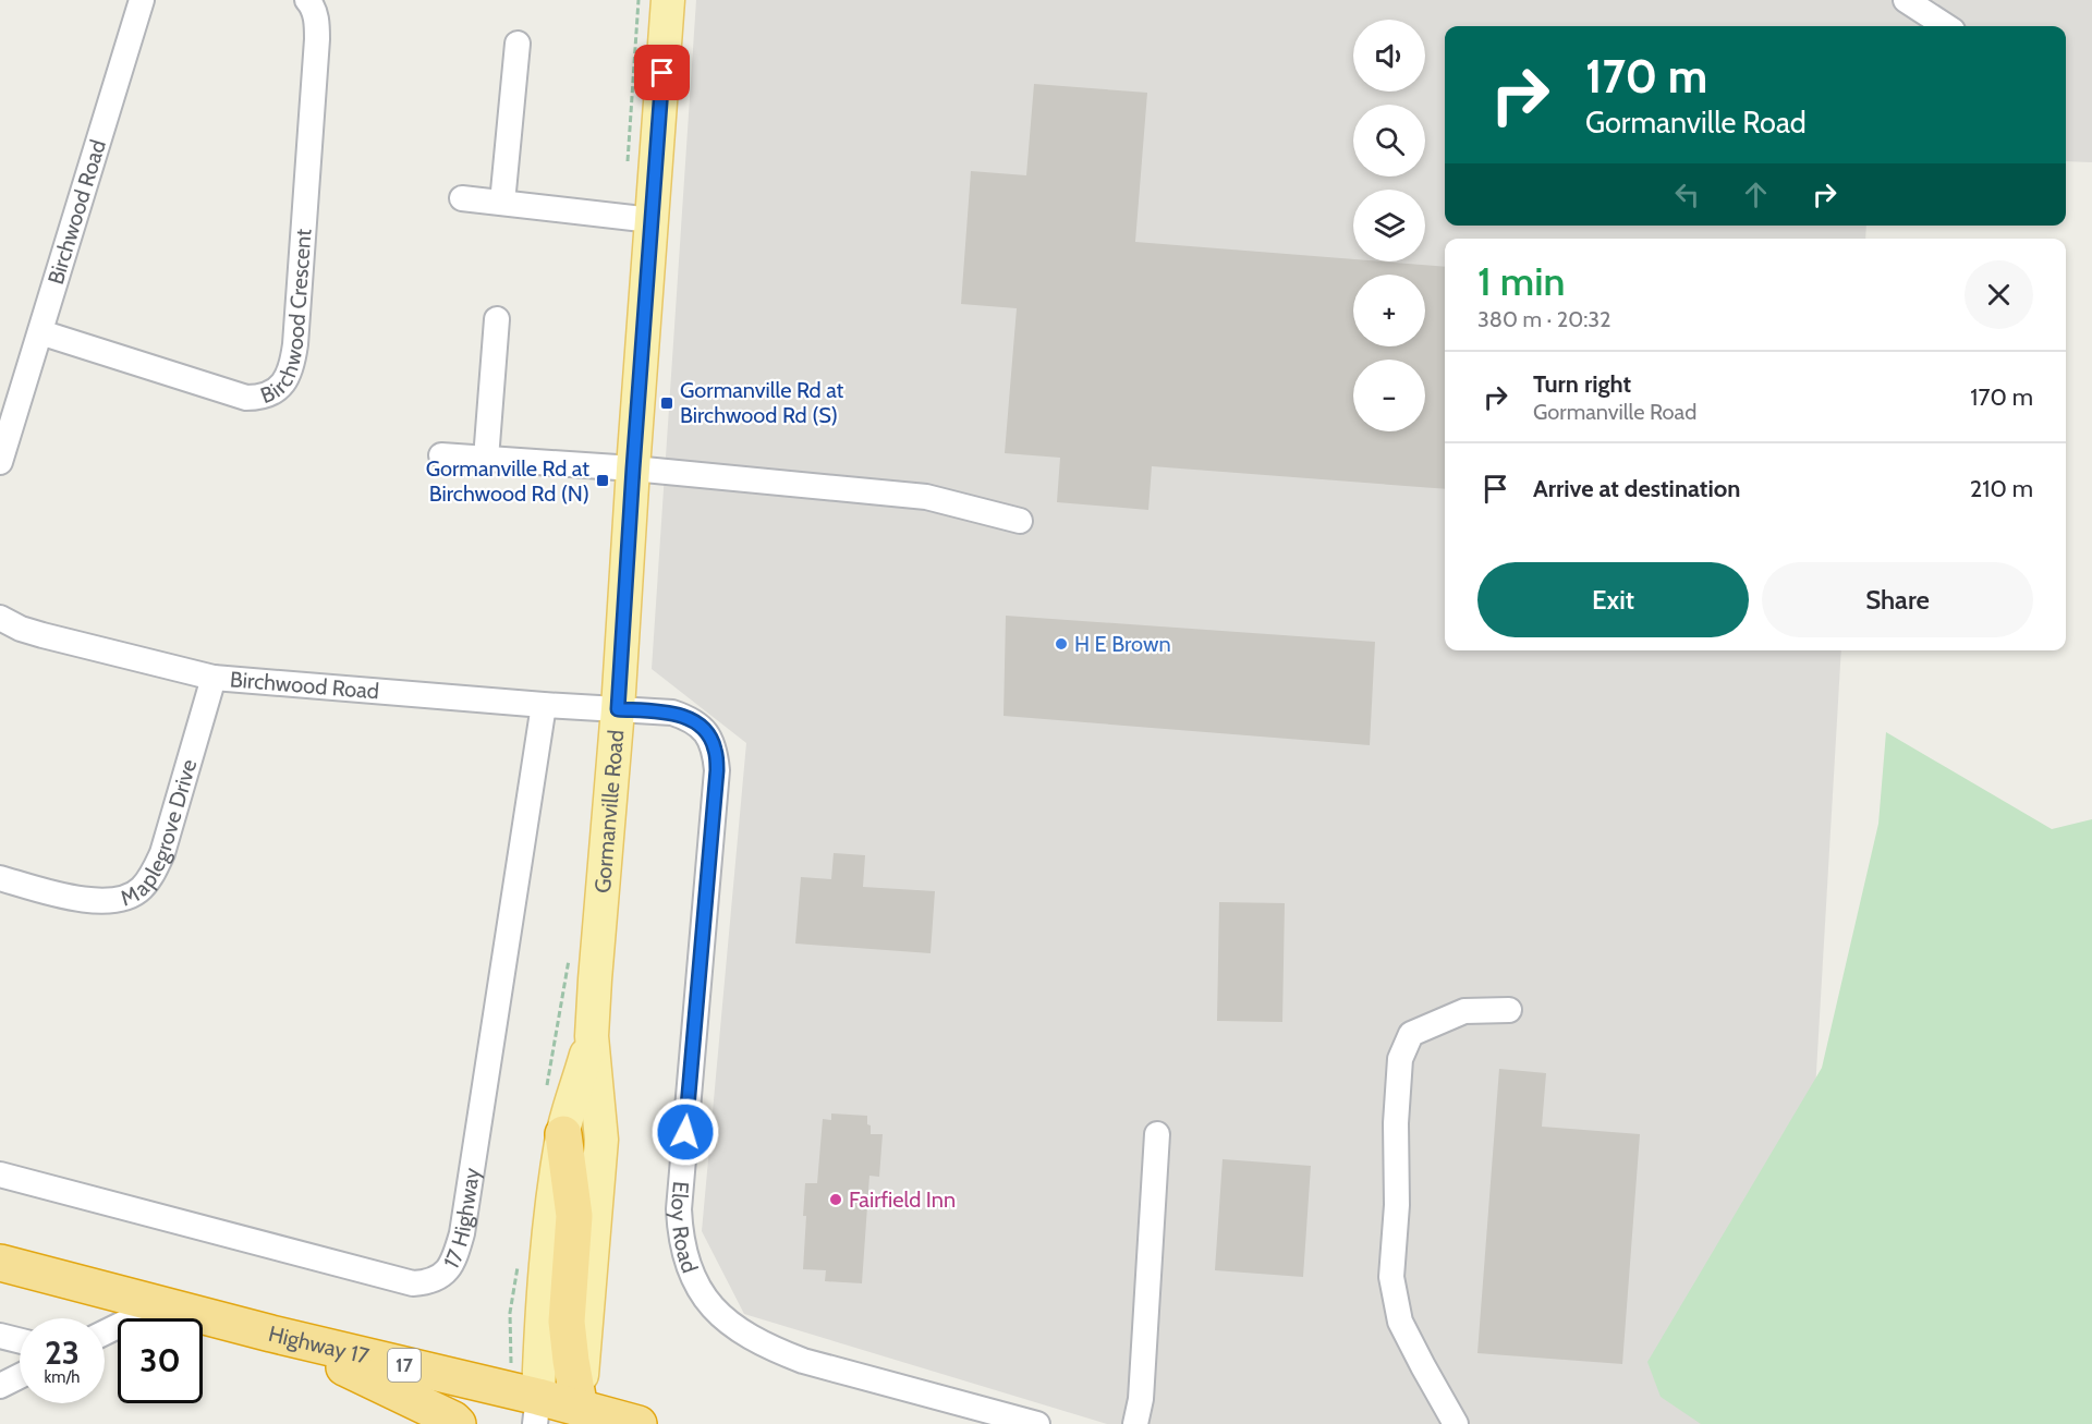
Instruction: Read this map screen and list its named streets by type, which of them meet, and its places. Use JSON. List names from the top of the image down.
{
  "streets": {
    "highway": ["Highway 17", "17"],
    "main road": ["Gormanville Road"],
    "street": [
      "Birchwood Road",
      "Birchwood Crescent",
      "Maplegrove Drive",
      "17 Highway",
      "Eloy Road"
    ]
  },
  "crossings": [
    ["Birchwood Road", "Birchwood Crescent"],
    ["Birchwood Road", "Gormanville Road"],
    ["Birchwood Road", "Maplegrove Drive"],
    ["Birchwood Road", "17 Highway"],
    ["Birchwood Road", "Eloy Road"],
    ["Gormanville Road", "Eloy Road"],
    ["Gormanville Road", "Highway 17"]
  ],
  "places": {
    "transit": ["Gormanville Rd at Birchwood Rd (S)", "Gormanville Rd at Birchwood Rd (N)"],
    "other": ["H E Brown", "Fairfield Inn"]
  },
  "page": {
    "map_buttons": ["+", "−"],
    "turn": ["170 m", "Gormanville Road"],
    "heading": ["1 min", "380 m · 20:32"],
    "list": [
      {
        "name": "Turn right",
        "note": "Gormanville Road",
        "value": "170 m"
      },
      {
        "name": "Arrive at destination",
        "value": "210 m"
      }
    ],
    "buttons": ["Exit", "Share"],
    "speed": "23 km/h",
    "limit": "30"
  }
}
